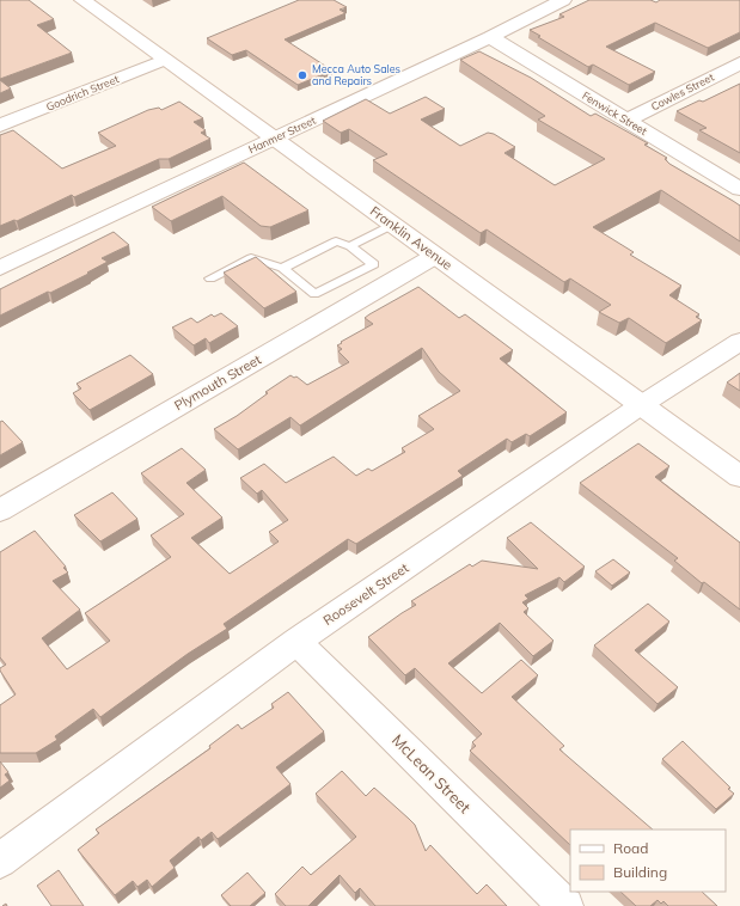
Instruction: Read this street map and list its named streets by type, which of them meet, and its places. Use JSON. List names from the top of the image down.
{
  "streets": {
    "street": [
      "Cowles Street",
      "Goodrich Street",
      "Fenwick Street",
      "Hanmer Street",
      "Franklin Avenue",
      "Plymouth Street",
      "Roosevelt Street",
      "McLean Street"
    ]
  },
  "crossings": [
    ["Cowles Street", "Fenwick Street"],
    ["Goodrich Street", "Franklin Avenue"],
    ["Fenwick Street", "Hanmer Street"],
    ["Hanmer Street", "Franklin Avenue"],
    ["Franklin Avenue", "Plymouth Street"],
    ["Franklin Avenue", "Roosevelt Street"],
    ["Roosevelt Street", "McLean Street"]
  ],
  "places": ["Mecca Auto Sales and Repairs"],
  "legend": ["Road", "Building"]
}
